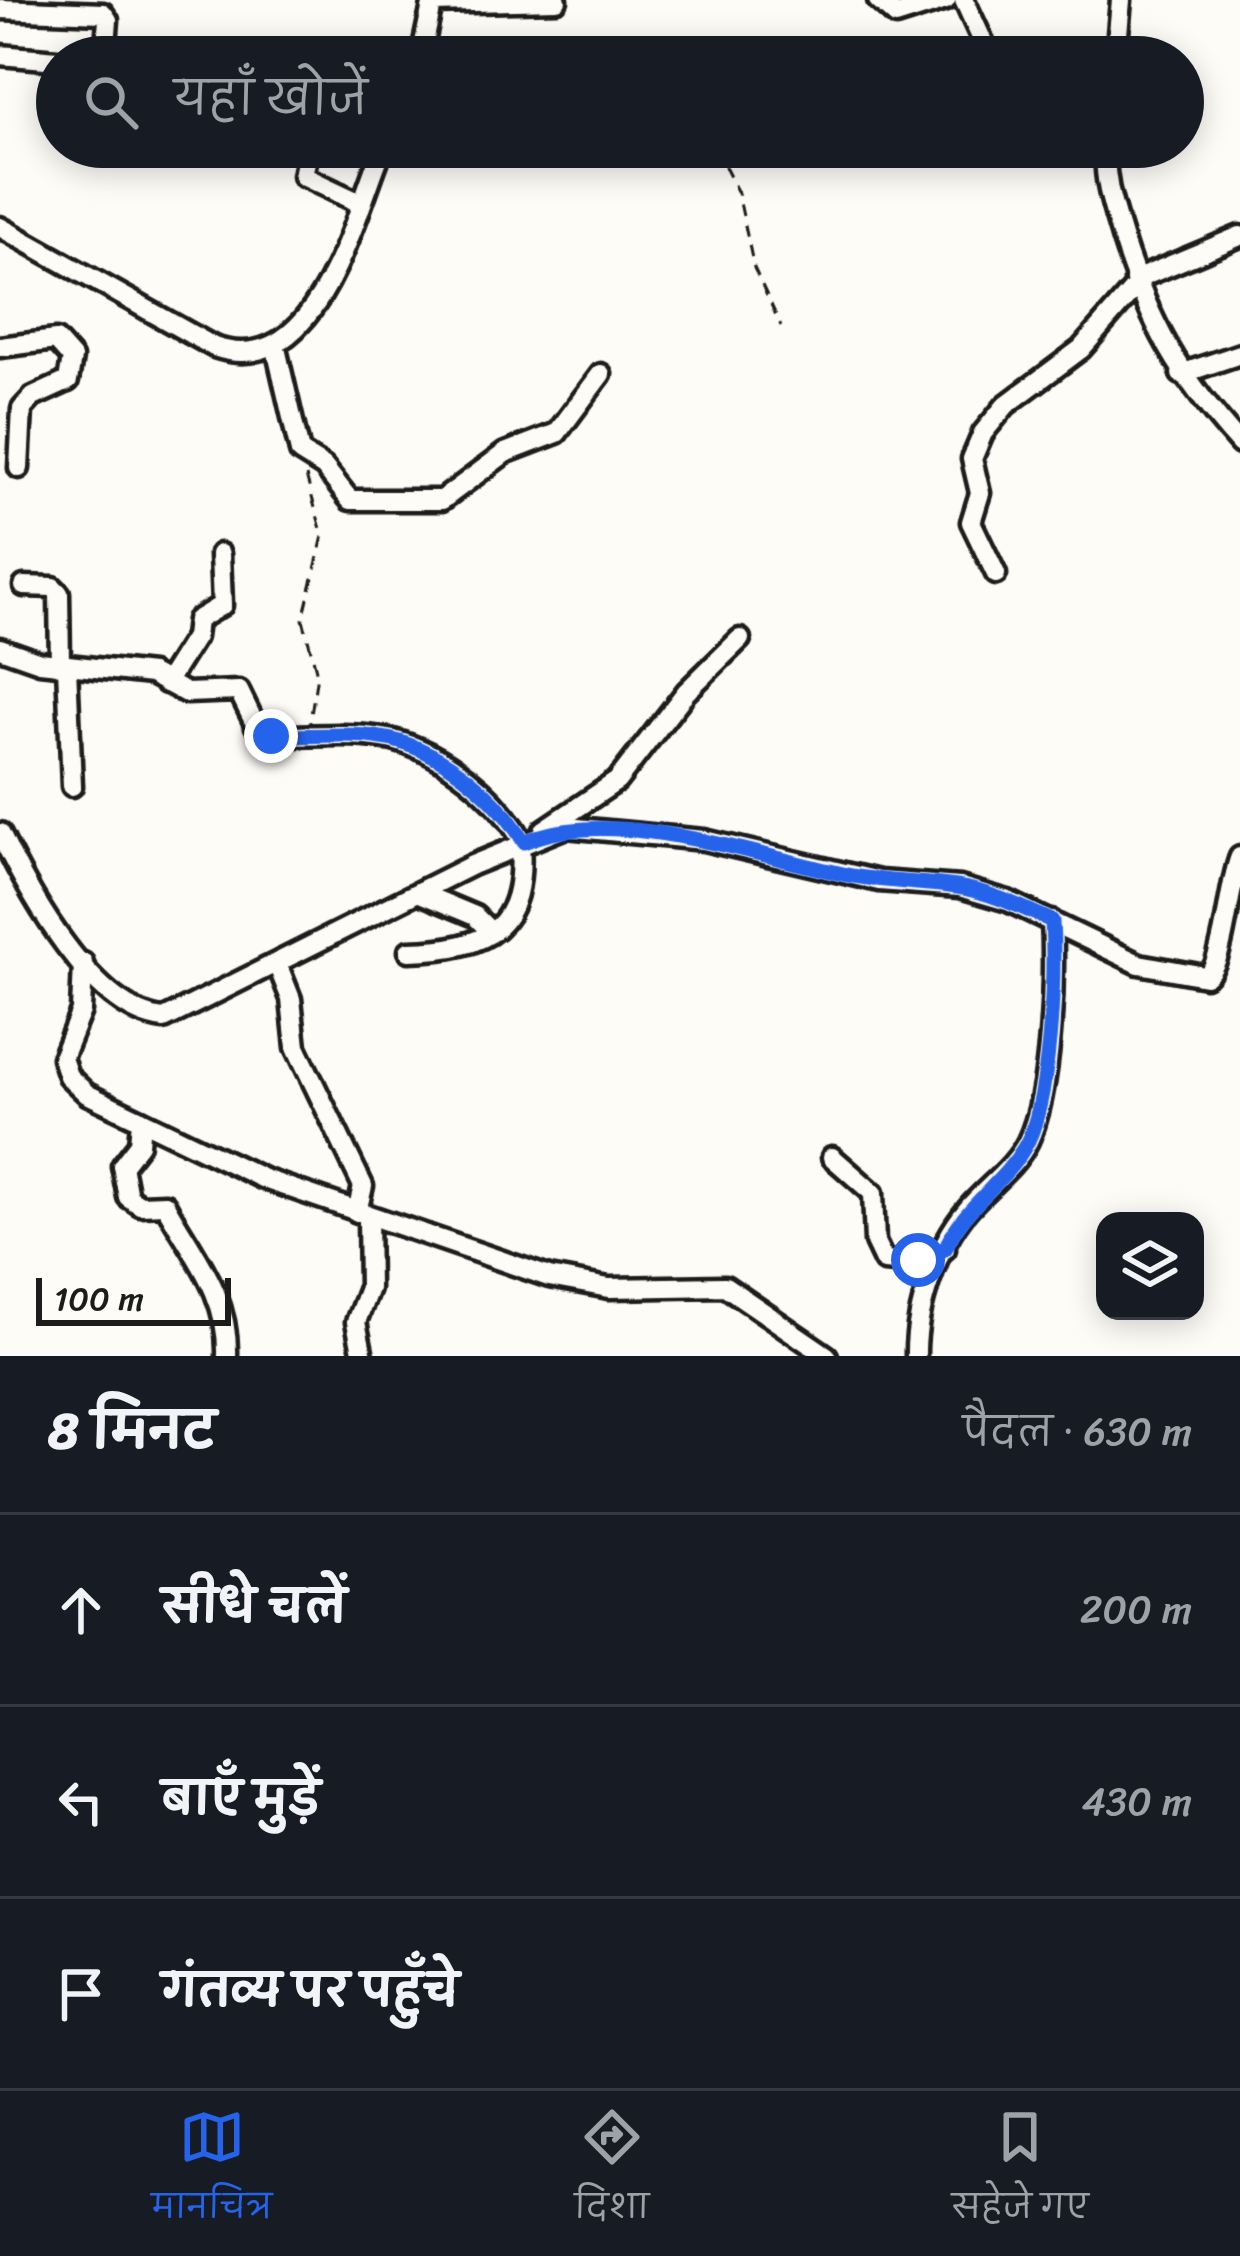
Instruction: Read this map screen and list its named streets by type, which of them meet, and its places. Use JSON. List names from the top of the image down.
{
  "scale_bar": "100 m",
  "page": {
    "search": "यहाँ खोजें",
    "scale": "100 m",
    "heading": ["8 मिनट", "पैदल · 630 m"],
    "list": [
      ["सीधे चलें", "200 m"],
      ["बाएँ मुड़ें", "430 m"],
      "गंतव्य पर पहुँचे"
    ],
    "nav": ["मानचित्र", "दिशा", "सहेजे गए"]
  }
}
